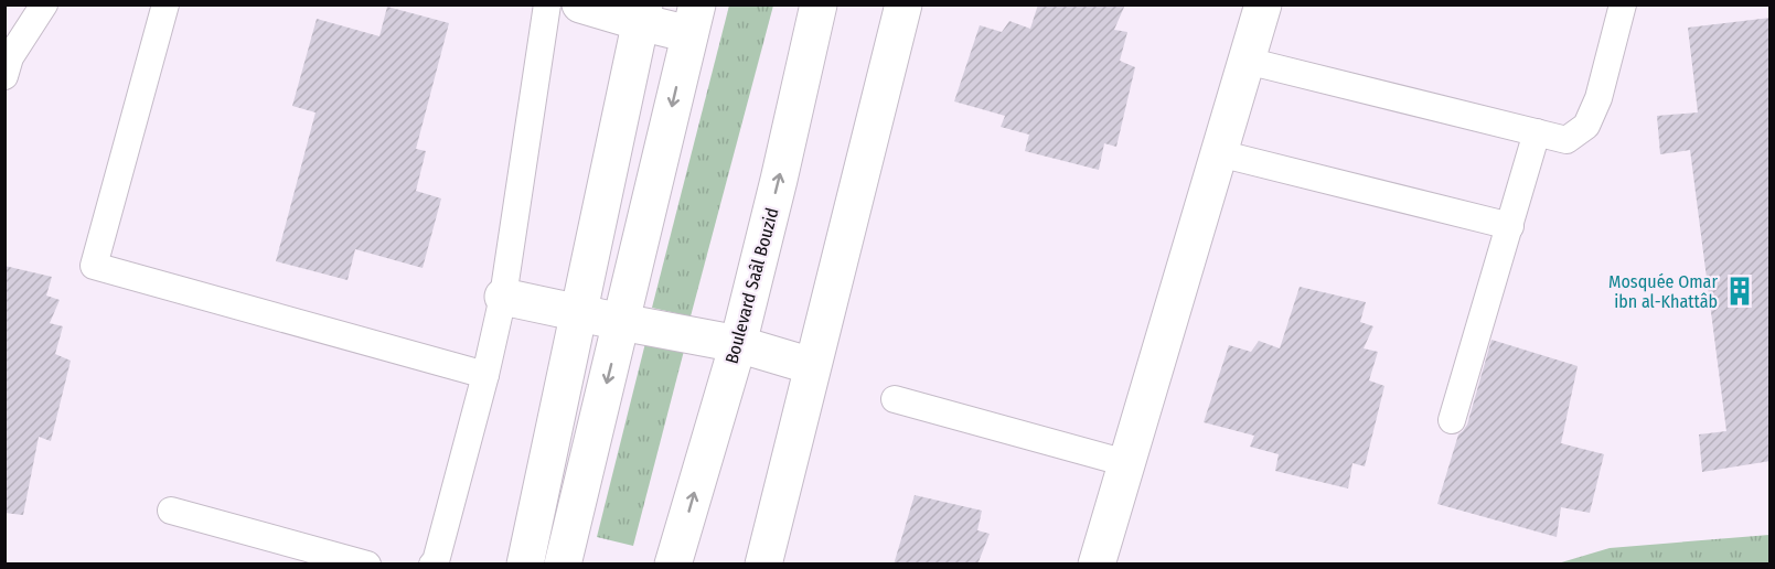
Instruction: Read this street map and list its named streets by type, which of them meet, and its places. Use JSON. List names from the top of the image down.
{
  "streets": {
    "street": ["Boulevard Saâl Bouzid"]
  },
  "places": {
    "building": ["Mosquée Omar ibn al-Khattâb"]
  }
}
